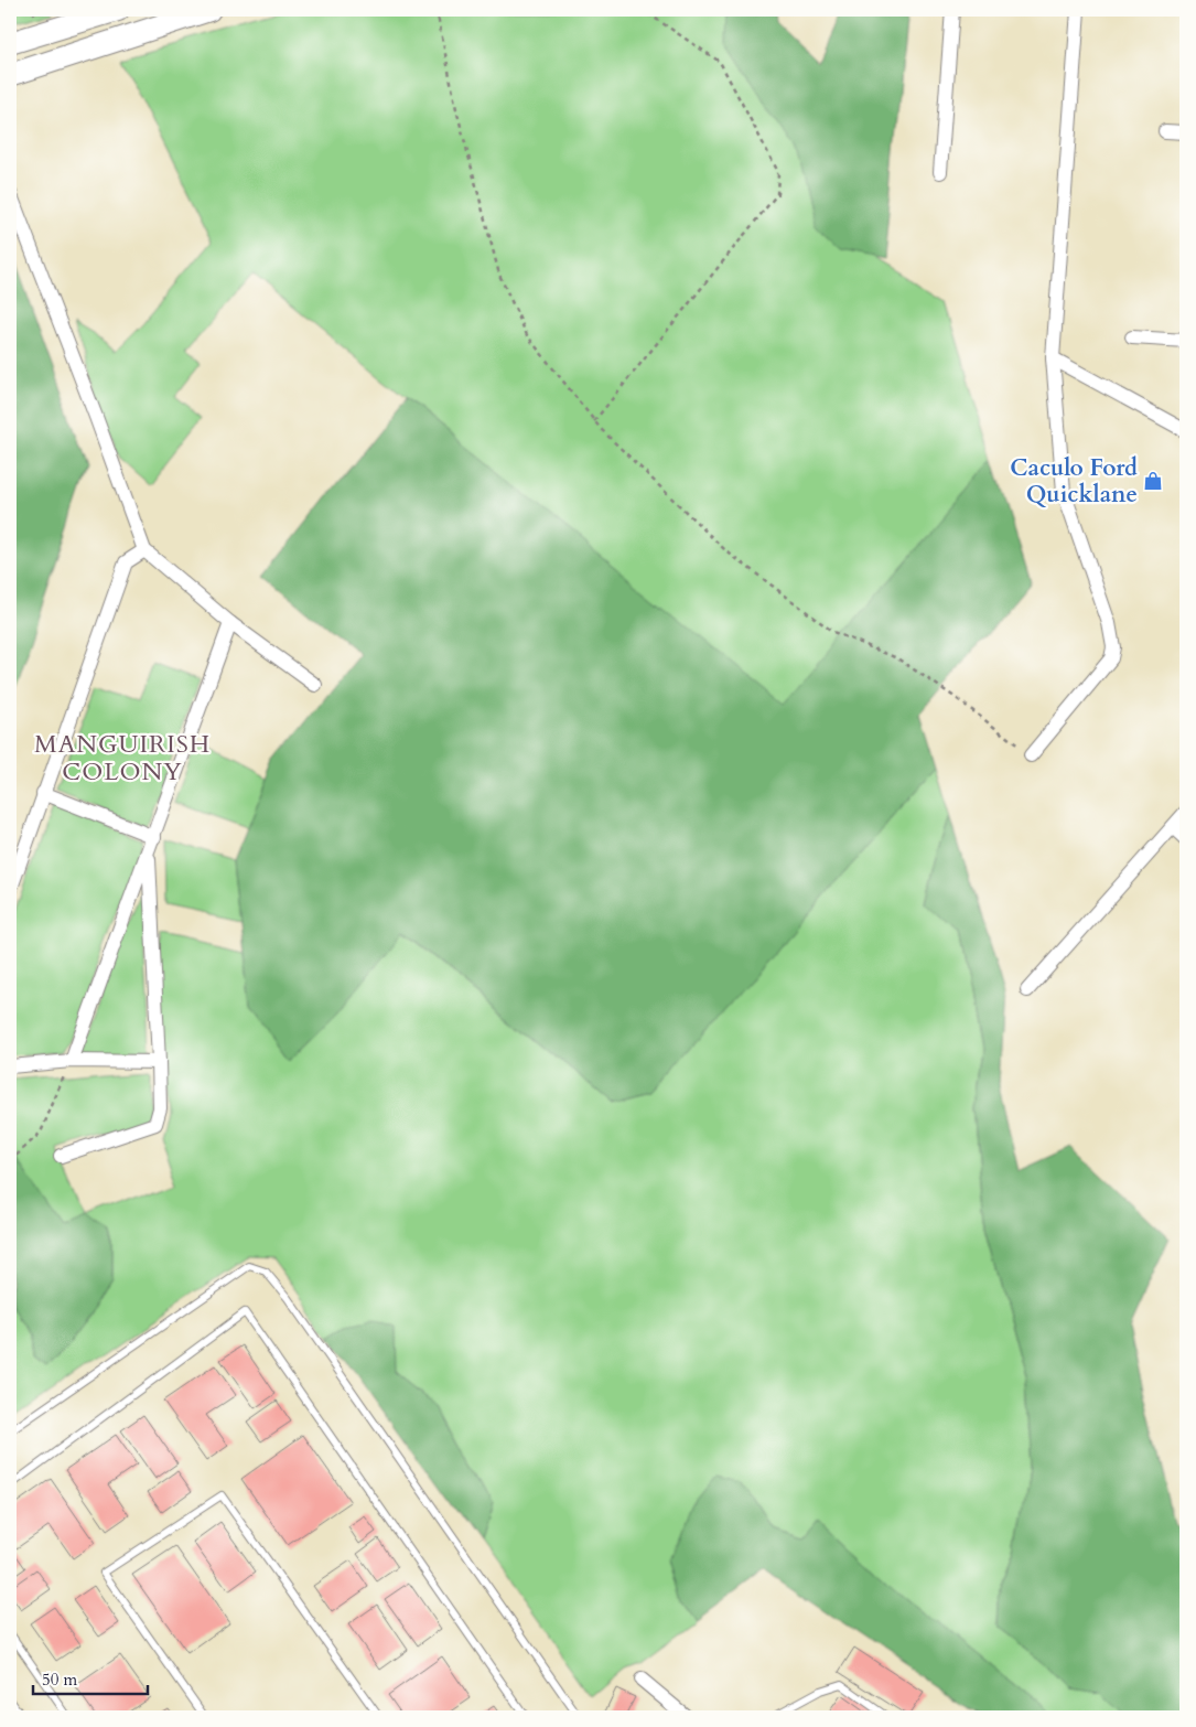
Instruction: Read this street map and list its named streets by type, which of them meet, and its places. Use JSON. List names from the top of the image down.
{
  "districts": ["MANGUIRISH COLONY"],
  "places": {
    "shop": ["Caculo Ford Quicklane"]
  },
  "scale_bar": "50 m"
}
